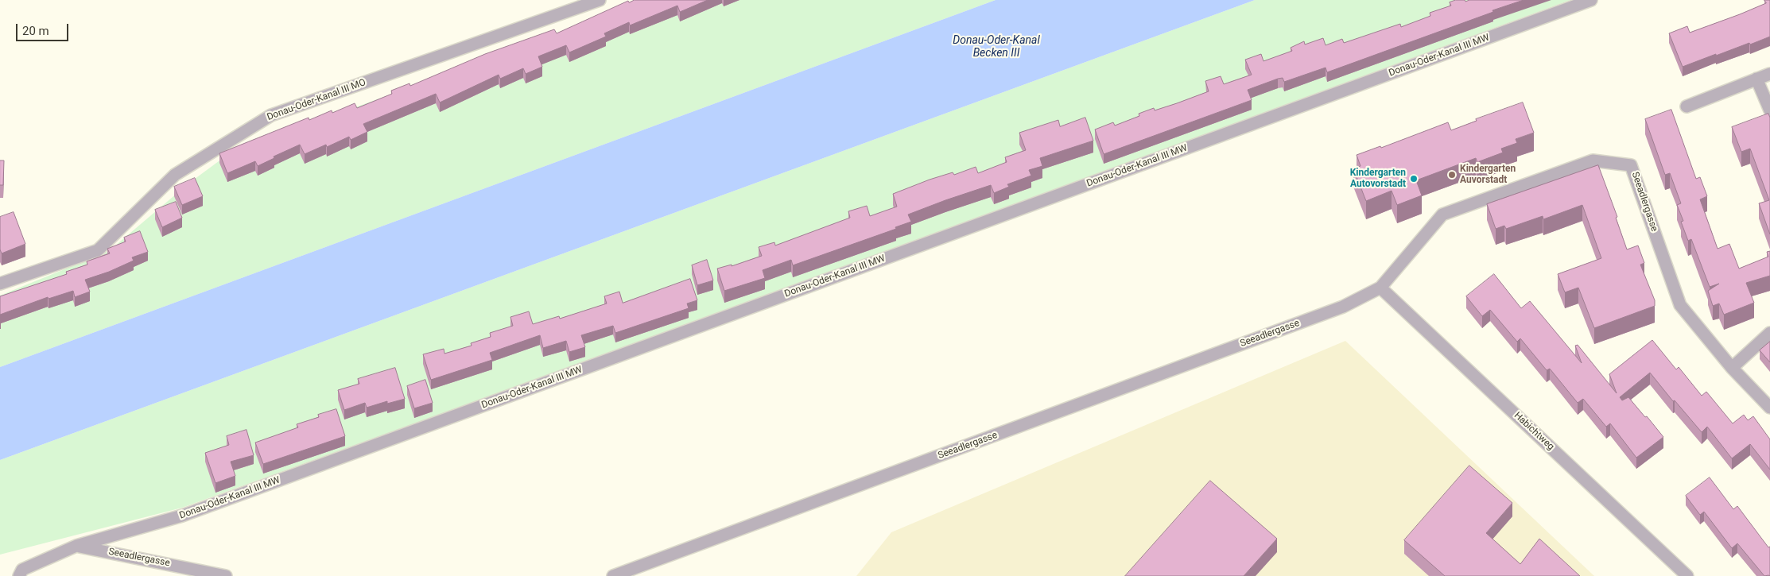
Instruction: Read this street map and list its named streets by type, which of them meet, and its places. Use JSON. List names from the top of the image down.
{
  "streets": {
    "street": [
      "Donau-Oder-Kanal III MW",
      "Donau-Oder-Kanal III MO",
      "Seeadlergasse",
      "Habichtweg"
    ]
  },
  "crossings": [
    ["Donau-Oder-Kanal III MW", "Seeadlergasse"],
    ["Seeadlergasse", "Habichtweg"]
  ],
  "water": ["Donau-Oder-Kanal Becken III"],
  "places": ["Kindergarten Auvorstadt", "Kindergarten Autovorstadt"],
  "scale_bar": "20 m"
}
